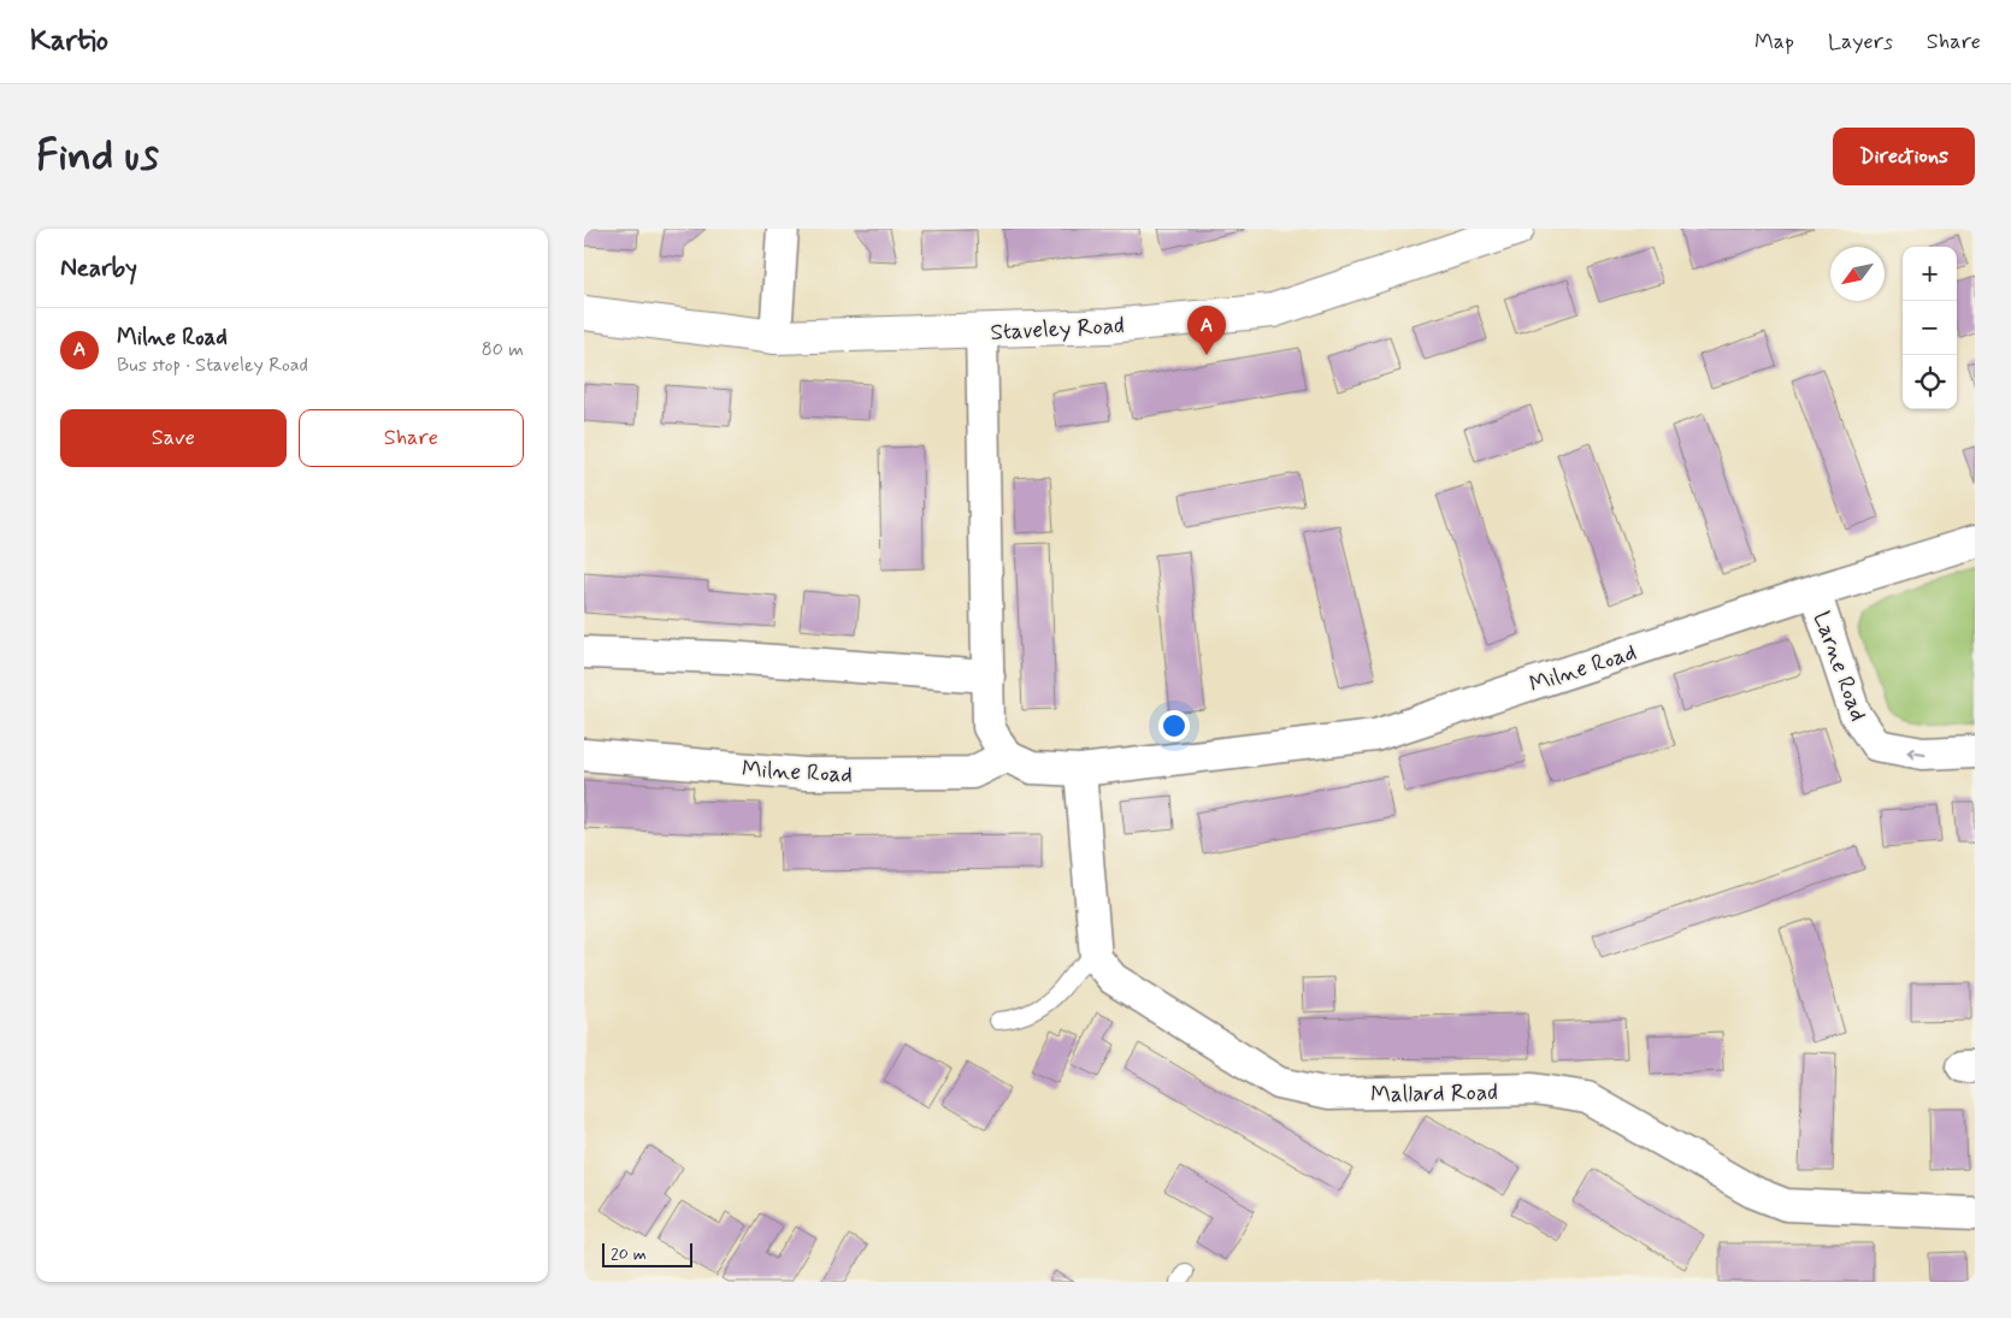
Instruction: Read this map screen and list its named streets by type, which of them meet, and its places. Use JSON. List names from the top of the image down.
{
  "streets": {
    "street": [
      "Staveley Road",
      "Larne Road",
      "Milne Road",
      "Mallard Road"
    ]
  },
  "crossings": [
    ["Larne Road", "Milne Road"]
  ],
  "one_way": ["Larne Road"],
  "scale_bar": "20 m",
  "north": "bottom left",
  "page": {
    "header": "Kartio",
    "nav": ["Map", "Layers", "Share"],
    "buttons": [
      "Directions",
      ["Save", "Share"]
    ],
    "title": "Find us",
    "heading": "Nearby",
    "map_buttons": ["+", "−"],
    "pins": "A",
    "list": [
      {
        "mark": "A",
        "name": "Milne Road",
        "note": "Bus stop · Staveley Road",
        "value": "80 m"
      }
    ],
    "scale": "20 m"
  }
}
